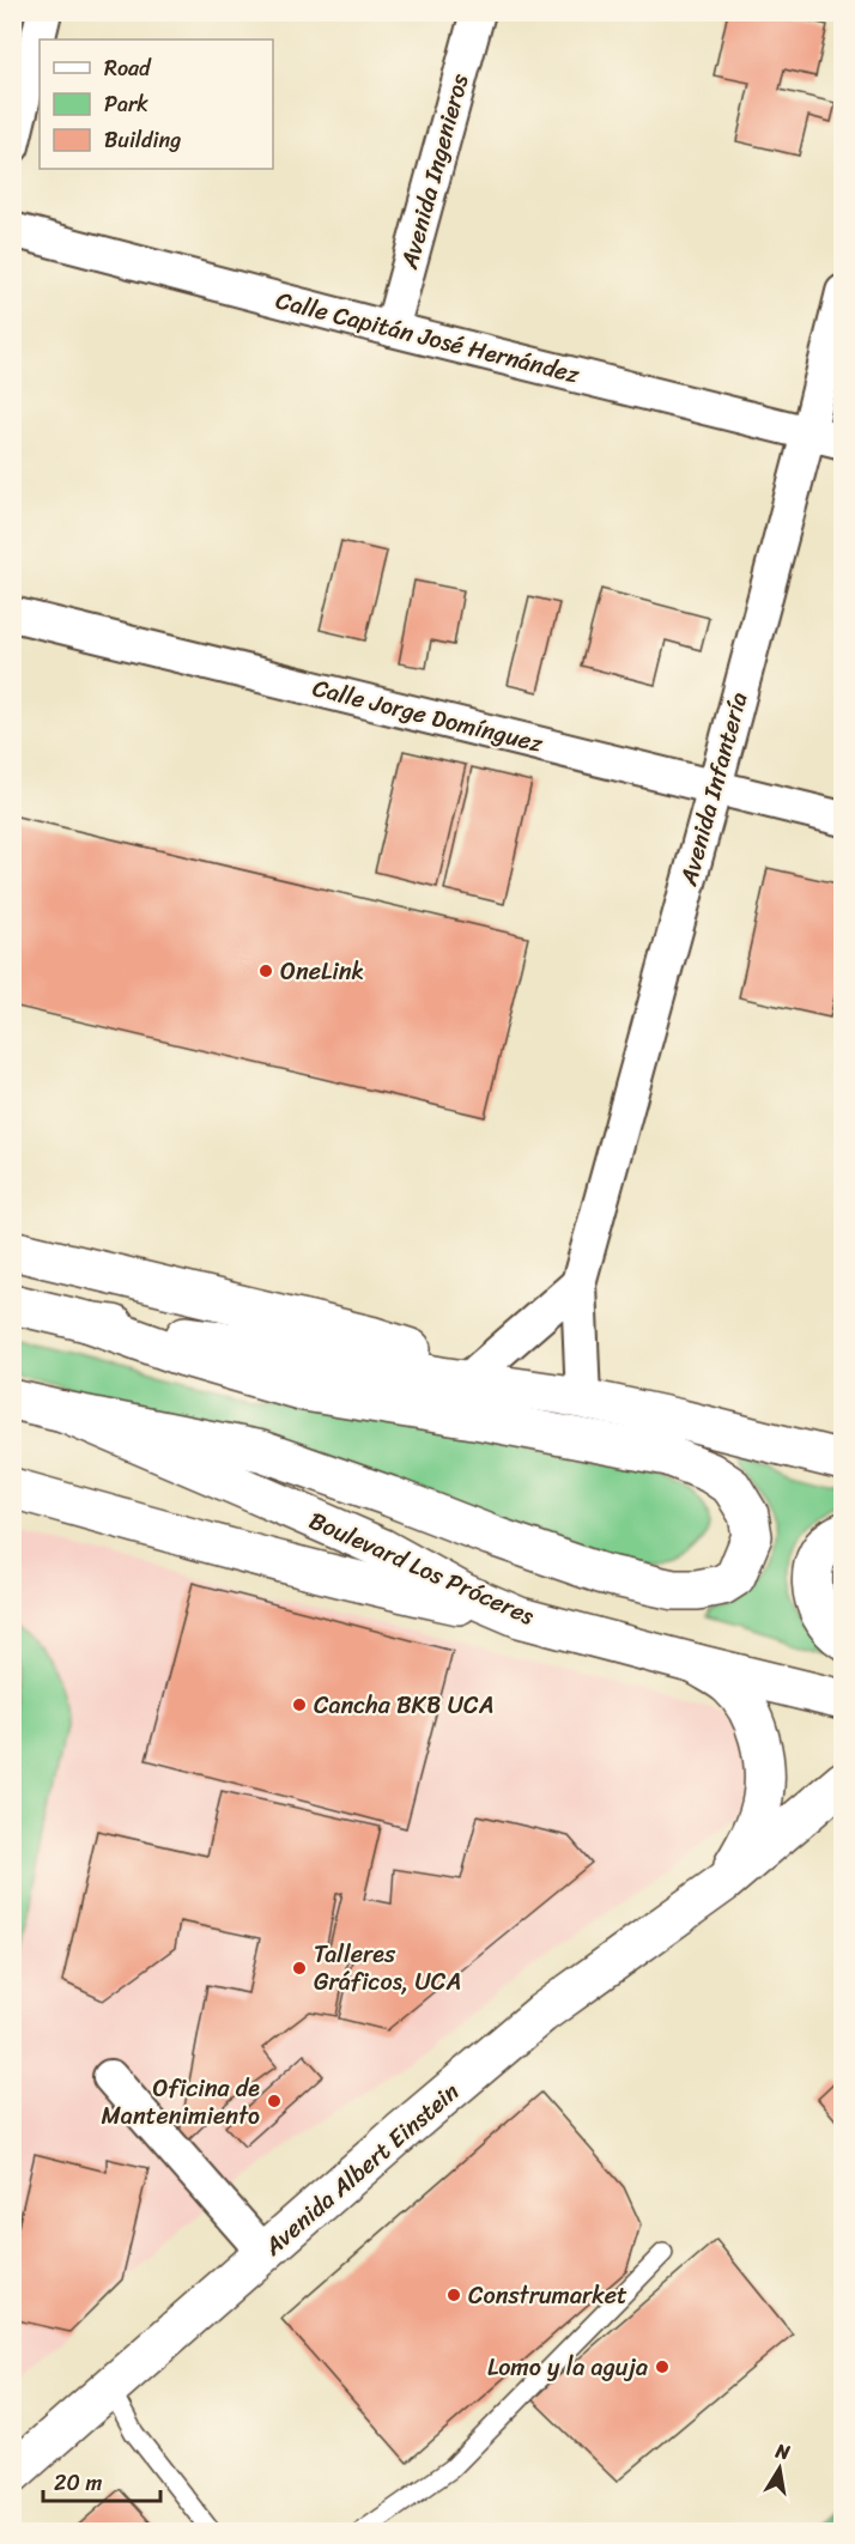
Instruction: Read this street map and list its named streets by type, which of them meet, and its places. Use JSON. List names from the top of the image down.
{
  "streets": {
    "main road": ["Boulevard Los Próceres", "Avenida Albert Einstein"],
    "street": [
      "Avenida Ingenieros",
      "Calle Capitán José Hernández",
      "Calle Jorge Domínguez",
      "Avenida Infantería"
    ]
  },
  "crossings": [
    ["Avenida Ingenieros", "Calle Capitán José Hernández"],
    ["Calle Capitán José Hernández", "Avenida Infantería"],
    ["Calle Jorge Domínguez", "Avenida Infantería"],
    ["Boulevard Los Próceres", "Avenida Albert Einstein"]
  ],
  "places": [
    "OneLink",
    "Cancha BKB UCA",
    "Talleres Gráficos, UCA",
    "Oficina de Mantenimiento",
    "Construmarket",
    "Lomo y la aguja"
  ],
  "legend": ["Road", "Park", "Building"],
  "scale_bar": "20 m",
  "north": "top"
}
